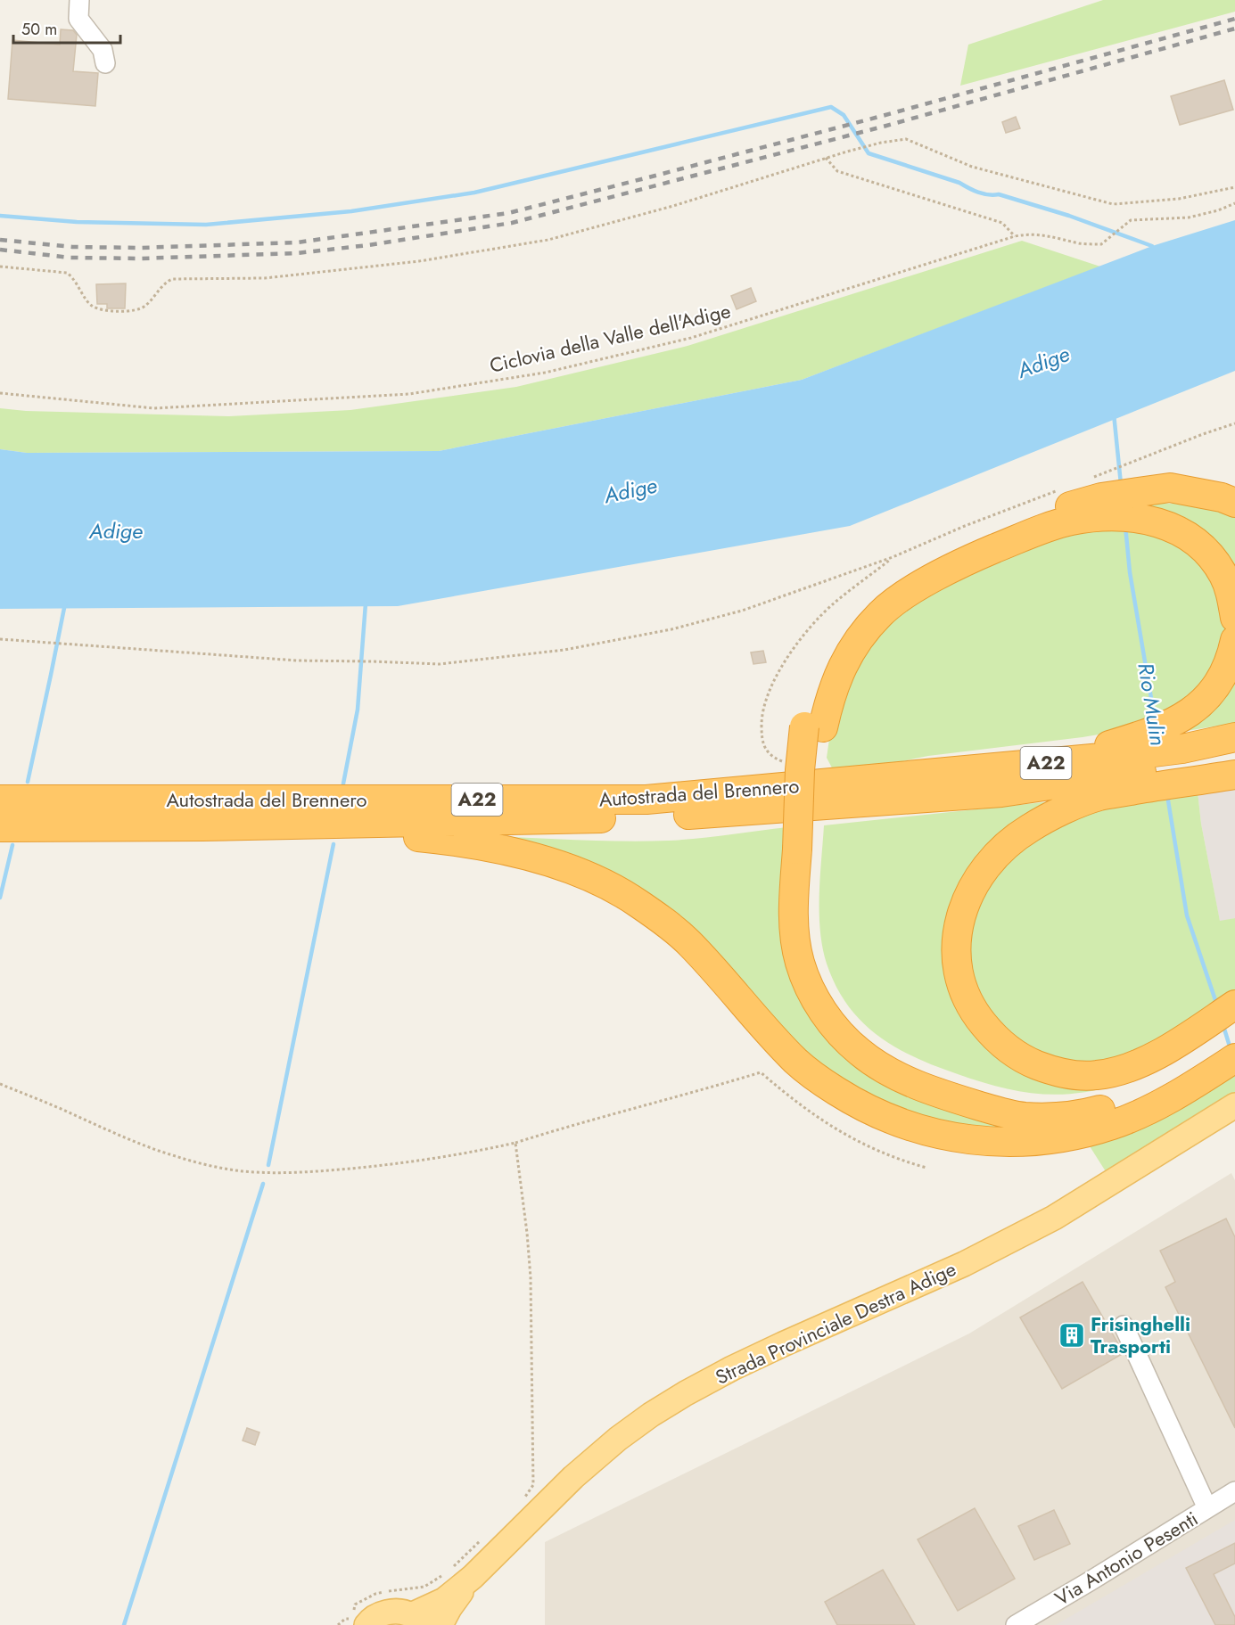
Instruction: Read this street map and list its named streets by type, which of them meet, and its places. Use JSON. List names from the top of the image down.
{
  "streets": {
    "highway": ["A22", "Autostrada del Brennero"],
    "main road": ["Strada Provinciale Destra Adige"],
    "street": ["Via Antonio Pesenti"],
    "path": ["Ciclovia della Valle dell'Adige"]
  },
  "water": ["Adige", "Rio Mulin"],
  "places": {
    "building": ["Frisinghelli Trasporti"]
  },
  "scale_bar": "50 m"
}
